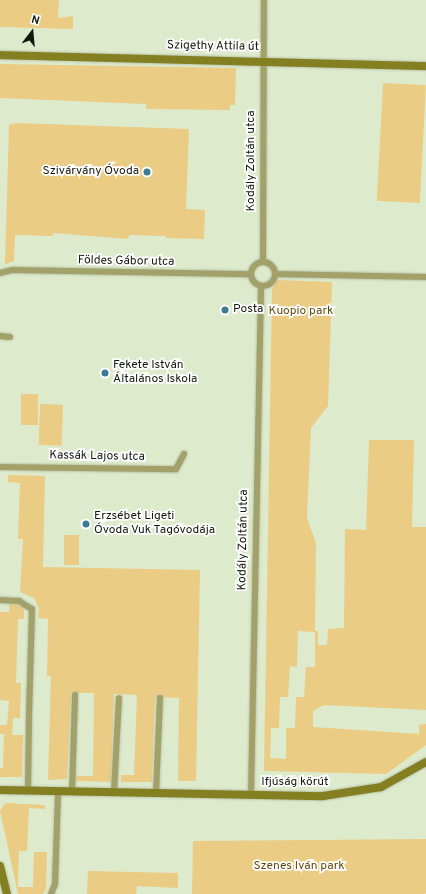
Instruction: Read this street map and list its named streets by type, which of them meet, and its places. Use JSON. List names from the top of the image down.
{
  "streets": {
    "street": [
      "Szigethy Attila út",
      "Kodály Zoltán utca",
      "Földes Gábor utca",
      "Kassák Lajos utca",
      "Ifjúság körút"
    ]
  },
  "crossings": [
    ["Szigethy Attila út", "Kodály Zoltán utca"],
    ["Kodály Zoltán utca", "Földes Gábor utca"],
    ["Kodály Zoltán utca", "Ifjúság körút"]
  ],
  "parks": ["Kuopio park", "Szenes Iván park"],
  "places": [
    "Szivárvány Óvoda",
    "Posta",
    "Fekete István Általános Iskola",
    "Erzsébet Ligeti Óvoda Vuk Tagóvodája"
  ],
  "north": "top"
}
